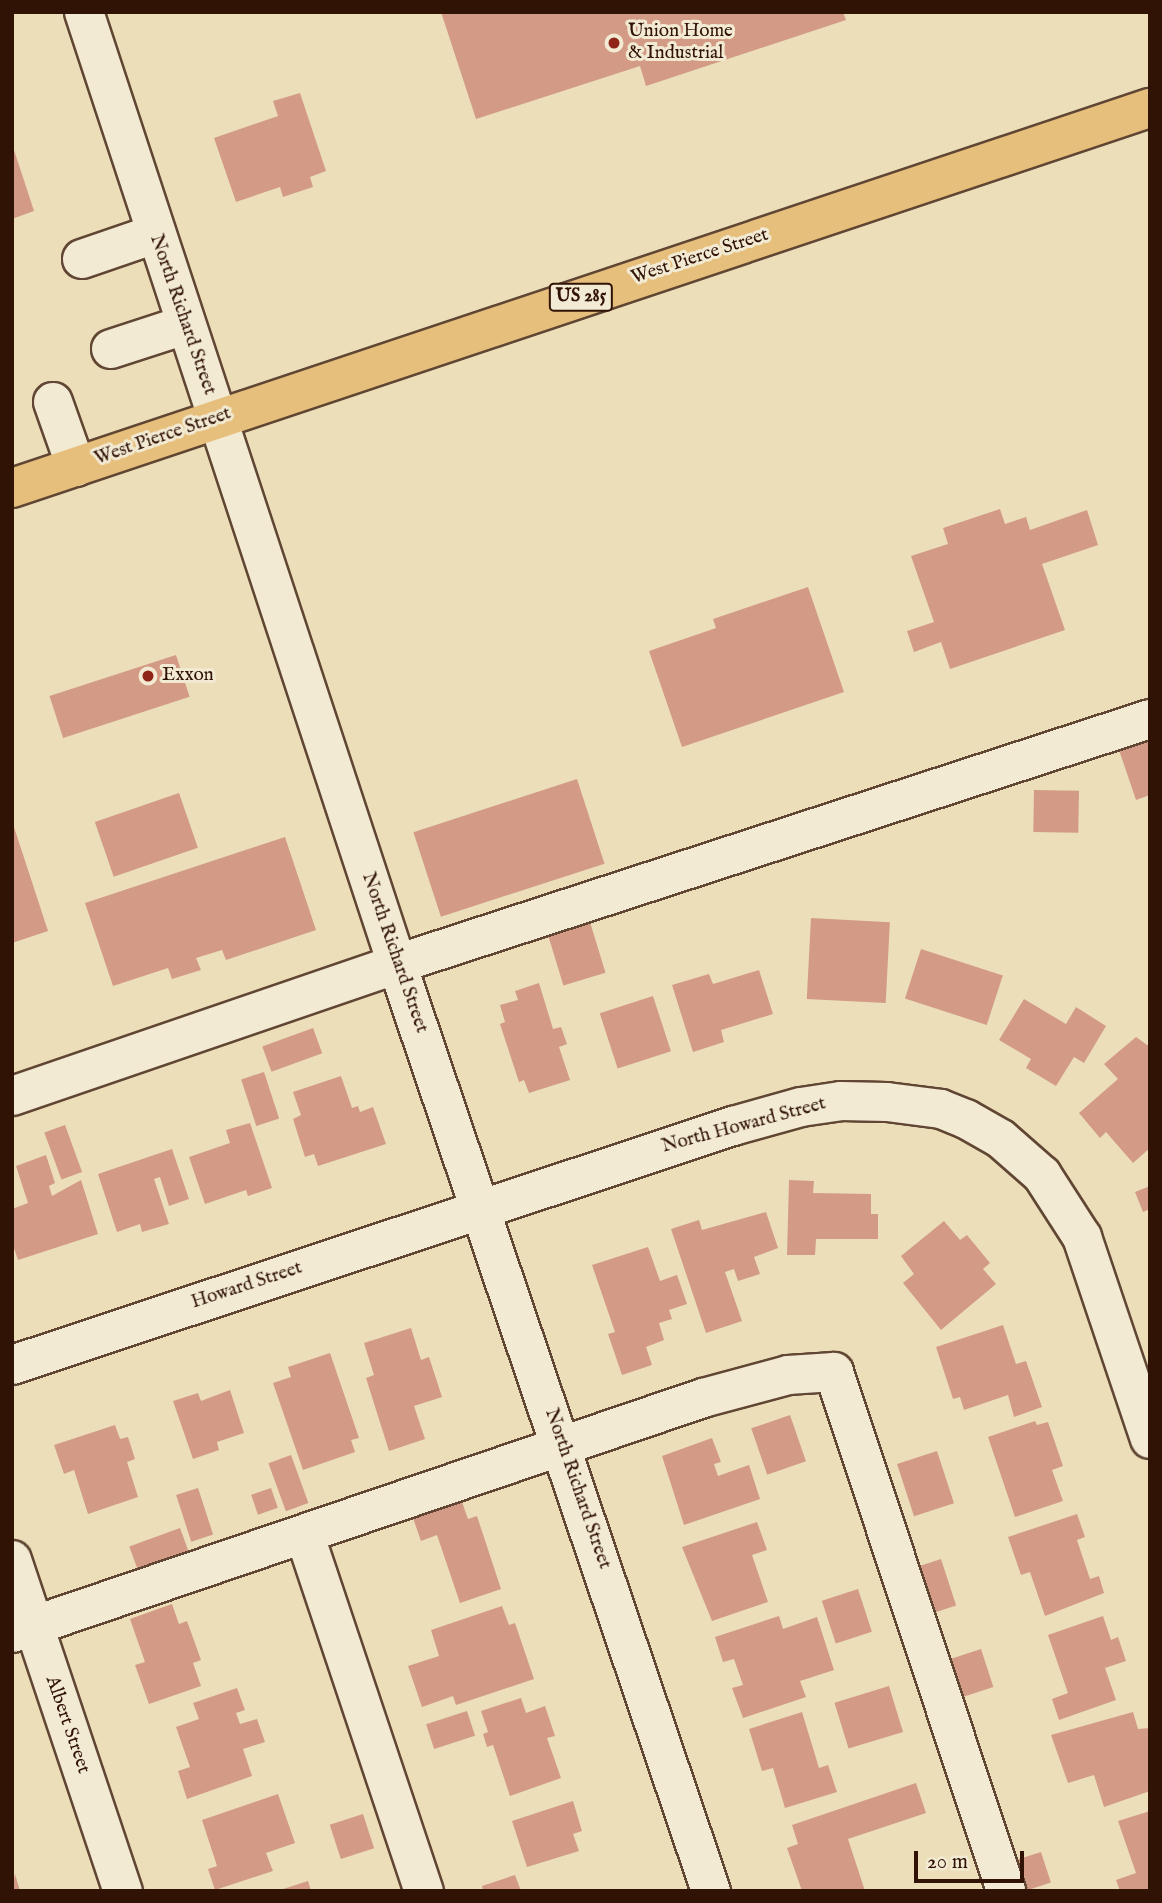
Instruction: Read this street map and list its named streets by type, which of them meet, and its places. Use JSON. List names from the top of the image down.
{
  "streets": {
    "highway": ["West Pierce Street", "US 285"],
    "street": [
      "North Richard Street",
      "North Howard Street",
      "Howard Street",
      "Albert Street"
    ]
  },
  "crossings": [
    ["West Pierce Street", "North Richard Street"],
    ["North Richard Street", "North Howard Street"],
    ["North Richard Street", "Howard Street"],
    ["North Howard Street", "Howard Street"]
  ],
  "places": ["Union Home & Industrial", "Exxon"],
  "scale_bar": "20 m"
}
